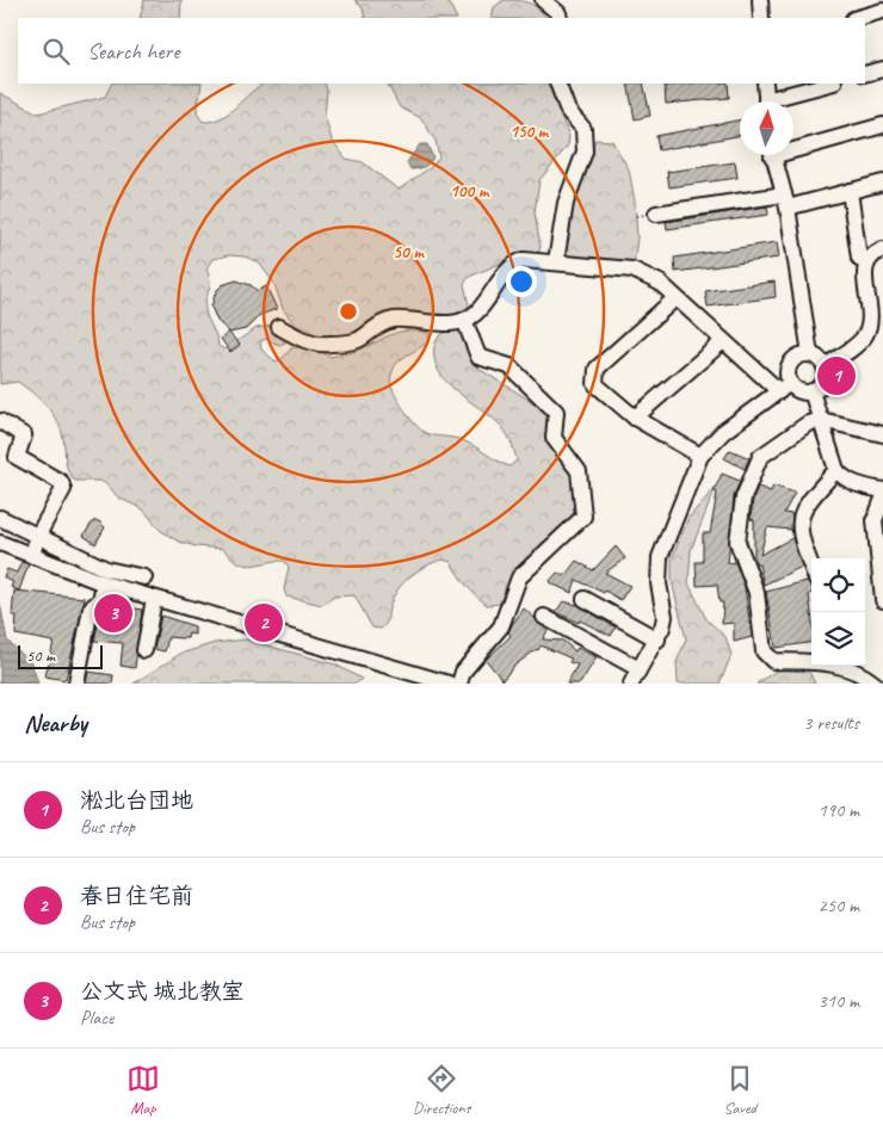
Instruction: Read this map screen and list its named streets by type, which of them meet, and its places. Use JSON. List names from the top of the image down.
{
  "scale_bar": "50 m",
  "north": "top",
  "page": {
    "search": "Search here",
    "pins": ["1", "3", "2"],
    "scale": "50 m",
    "heading": ["Nearby", "3 results"],
    "list": [
      {
        "mark": "1",
        "name": "淞北台団地",
        "note": "Bus stop",
        "value": "190 m"
      },
      {
        "mark": "2",
        "name": "春日住宅前",
        "note": "Bus stop",
        "value": "250 m"
      },
      {
        "mark": "3",
        "name": "公文式 城北教室",
        "note": "Place",
        "value": "310 m"
      }
    ],
    "nav": ["Map", "Directions", "Saved"]
  },
  "rings": ["150 m", "100 m", "50 m"]
}
